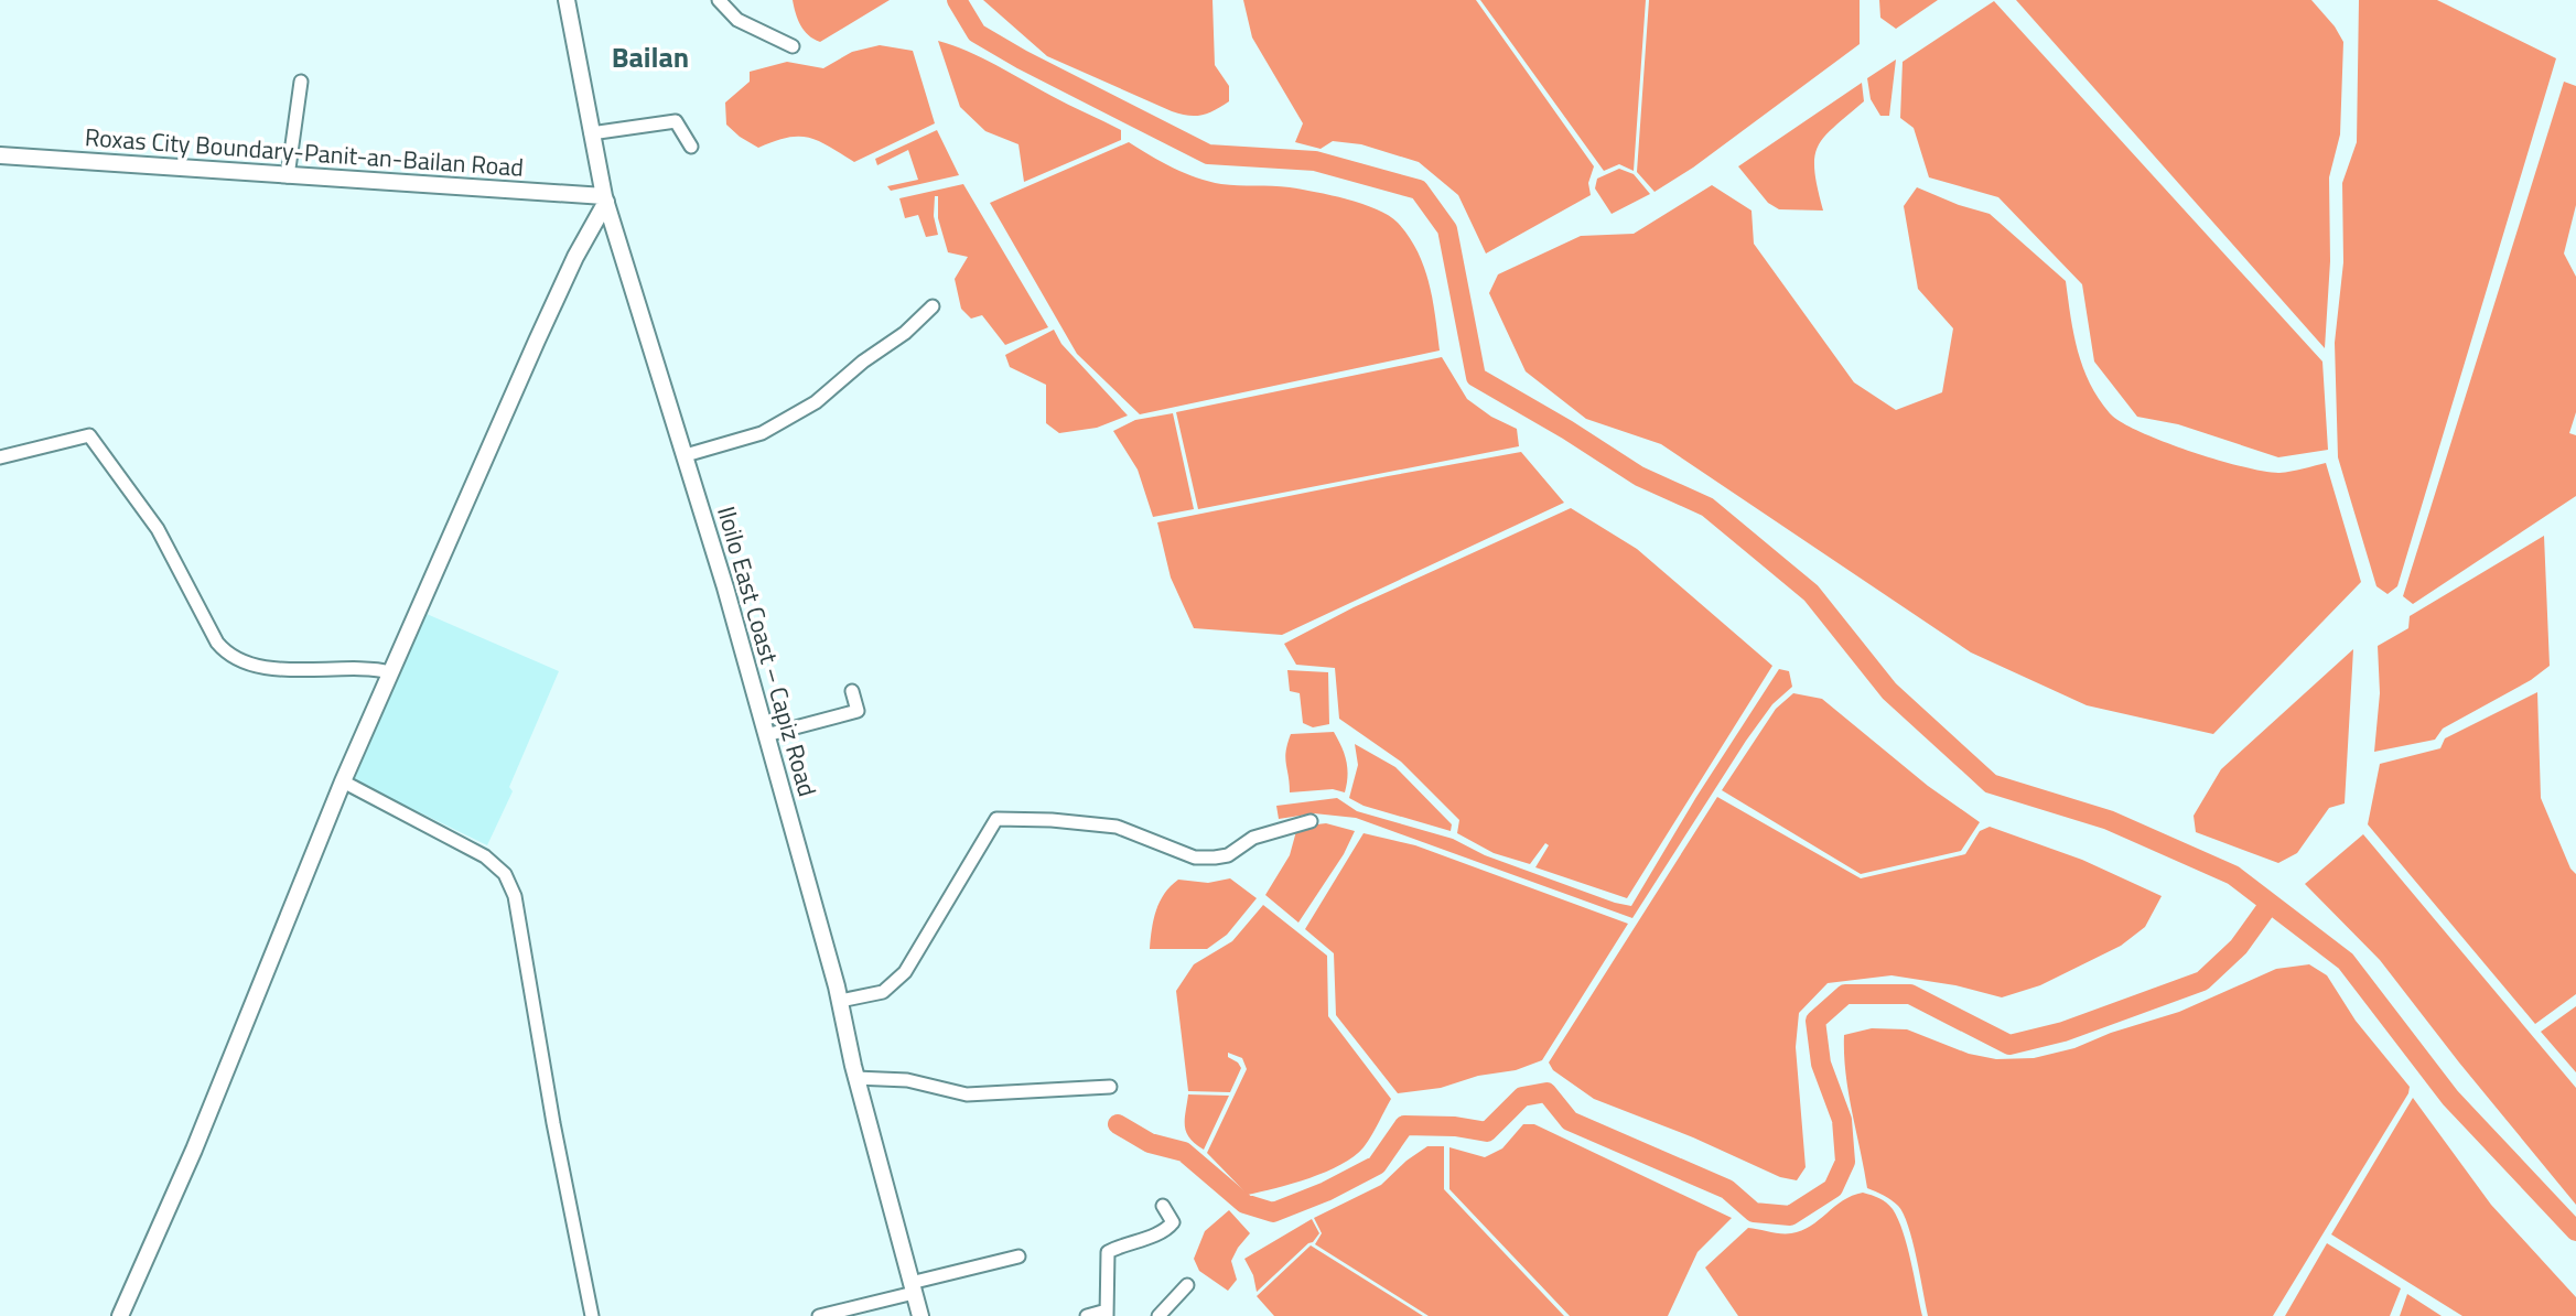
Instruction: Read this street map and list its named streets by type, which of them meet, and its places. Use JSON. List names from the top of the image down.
{
  "streets": {
    "main road": ["Roxas City Boundary-Panit-an-Bailan Road", "Iloilo East Coast – Capiz Road"]
  },
  "crossings": [
    ["Roxas City Boundary-Panit-an-Bailan Road", "Iloilo East Coast – Capiz Road"]
  ],
  "districts": ["Bailan"]
}
